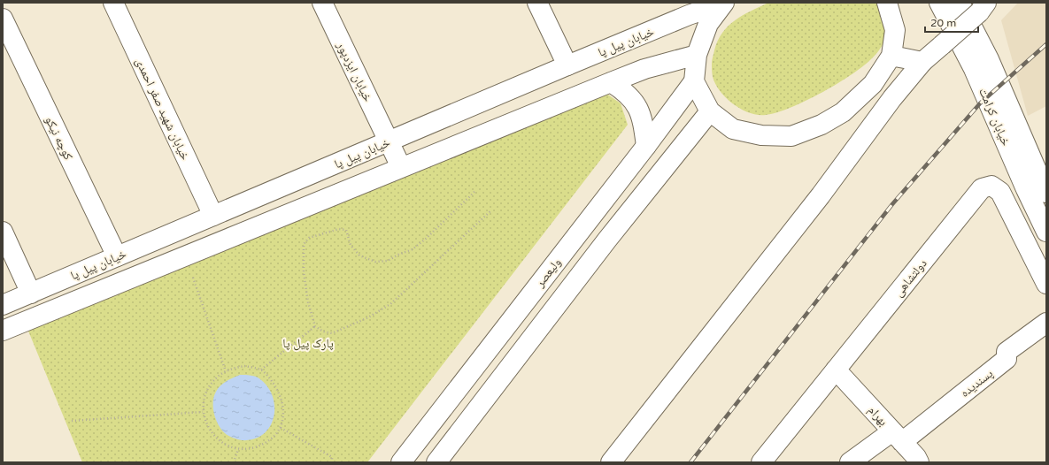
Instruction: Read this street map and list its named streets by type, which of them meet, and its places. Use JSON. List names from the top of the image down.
{
  "streets": {
    "street": [
      "خیابان پیل پا",
      "خیابان ایزدپور",
      "خیابان شهید صفر احمدی",
      "خیابان کرامت",
      "کوچه نیکو",
      "ولیعصر",
      "دولتشاهی",
      "پسندیده",
      "بهرام"
    ]
  },
  "crossings": [
    ["خیابان پیل پا", "خیابان ایزدپور"],
    ["خیابان پیل پا", "خیابان شهید صفر احمدی"],
    ["خیابان پیل پا", "کوچه نیکو"],
    ["دولتشاهی", "بهرام"],
    ["پسندیده", "بهرام"]
  ],
  "parks": ["پارک پیل پا"],
  "scale_bar": "20 m"
}
